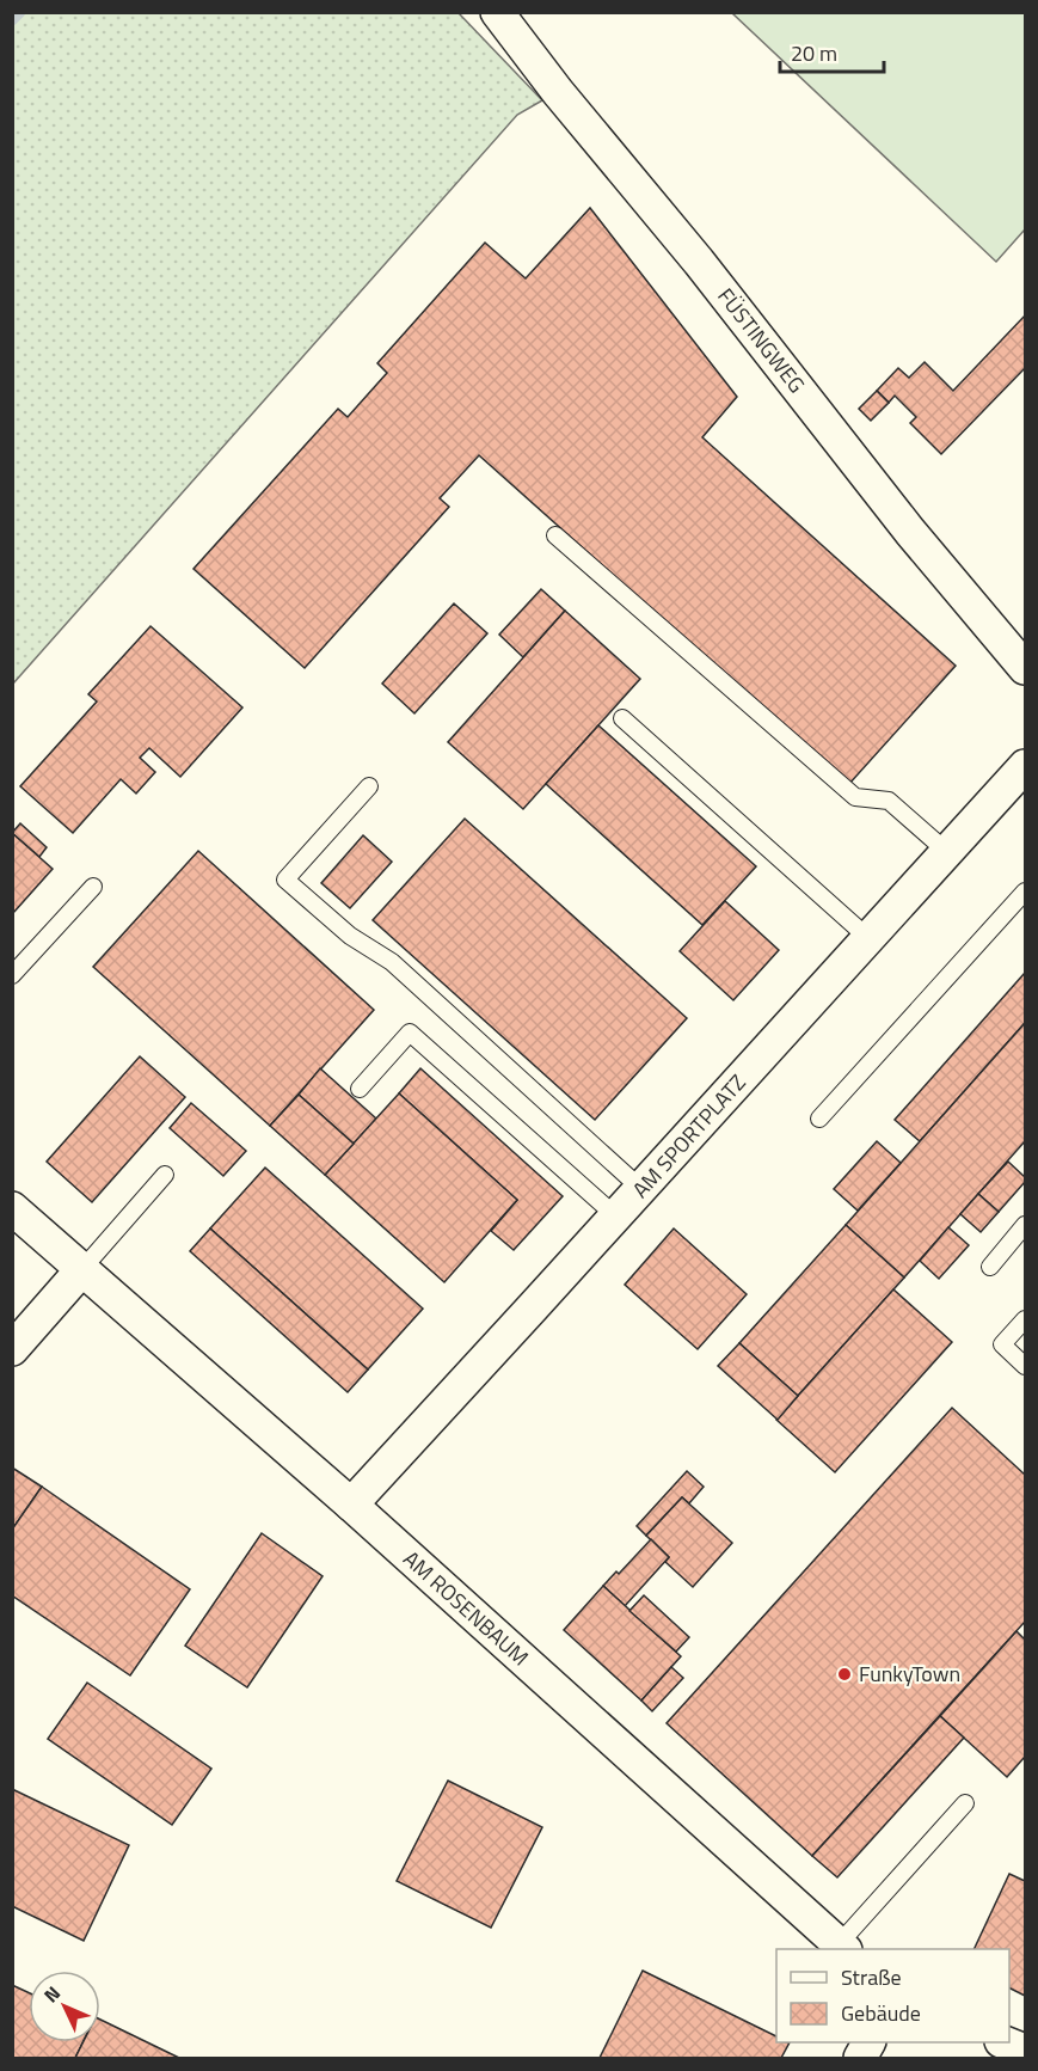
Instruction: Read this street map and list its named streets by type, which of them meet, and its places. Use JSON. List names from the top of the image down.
{
  "streets": {
    "street": ["FÜSTINGWEG", "AM SPORTPLATZ", "AM ROSENBAUM"]
  },
  "crossings": [
    ["AM SPORTPLATZ", "AM ROSENBAUM"]
  ],
  "places": ["FunkyTown"],
  "legend": ["Straße", "Gebäude"],
  "scale_bar": "20 m",
  "north": "top left"
}
